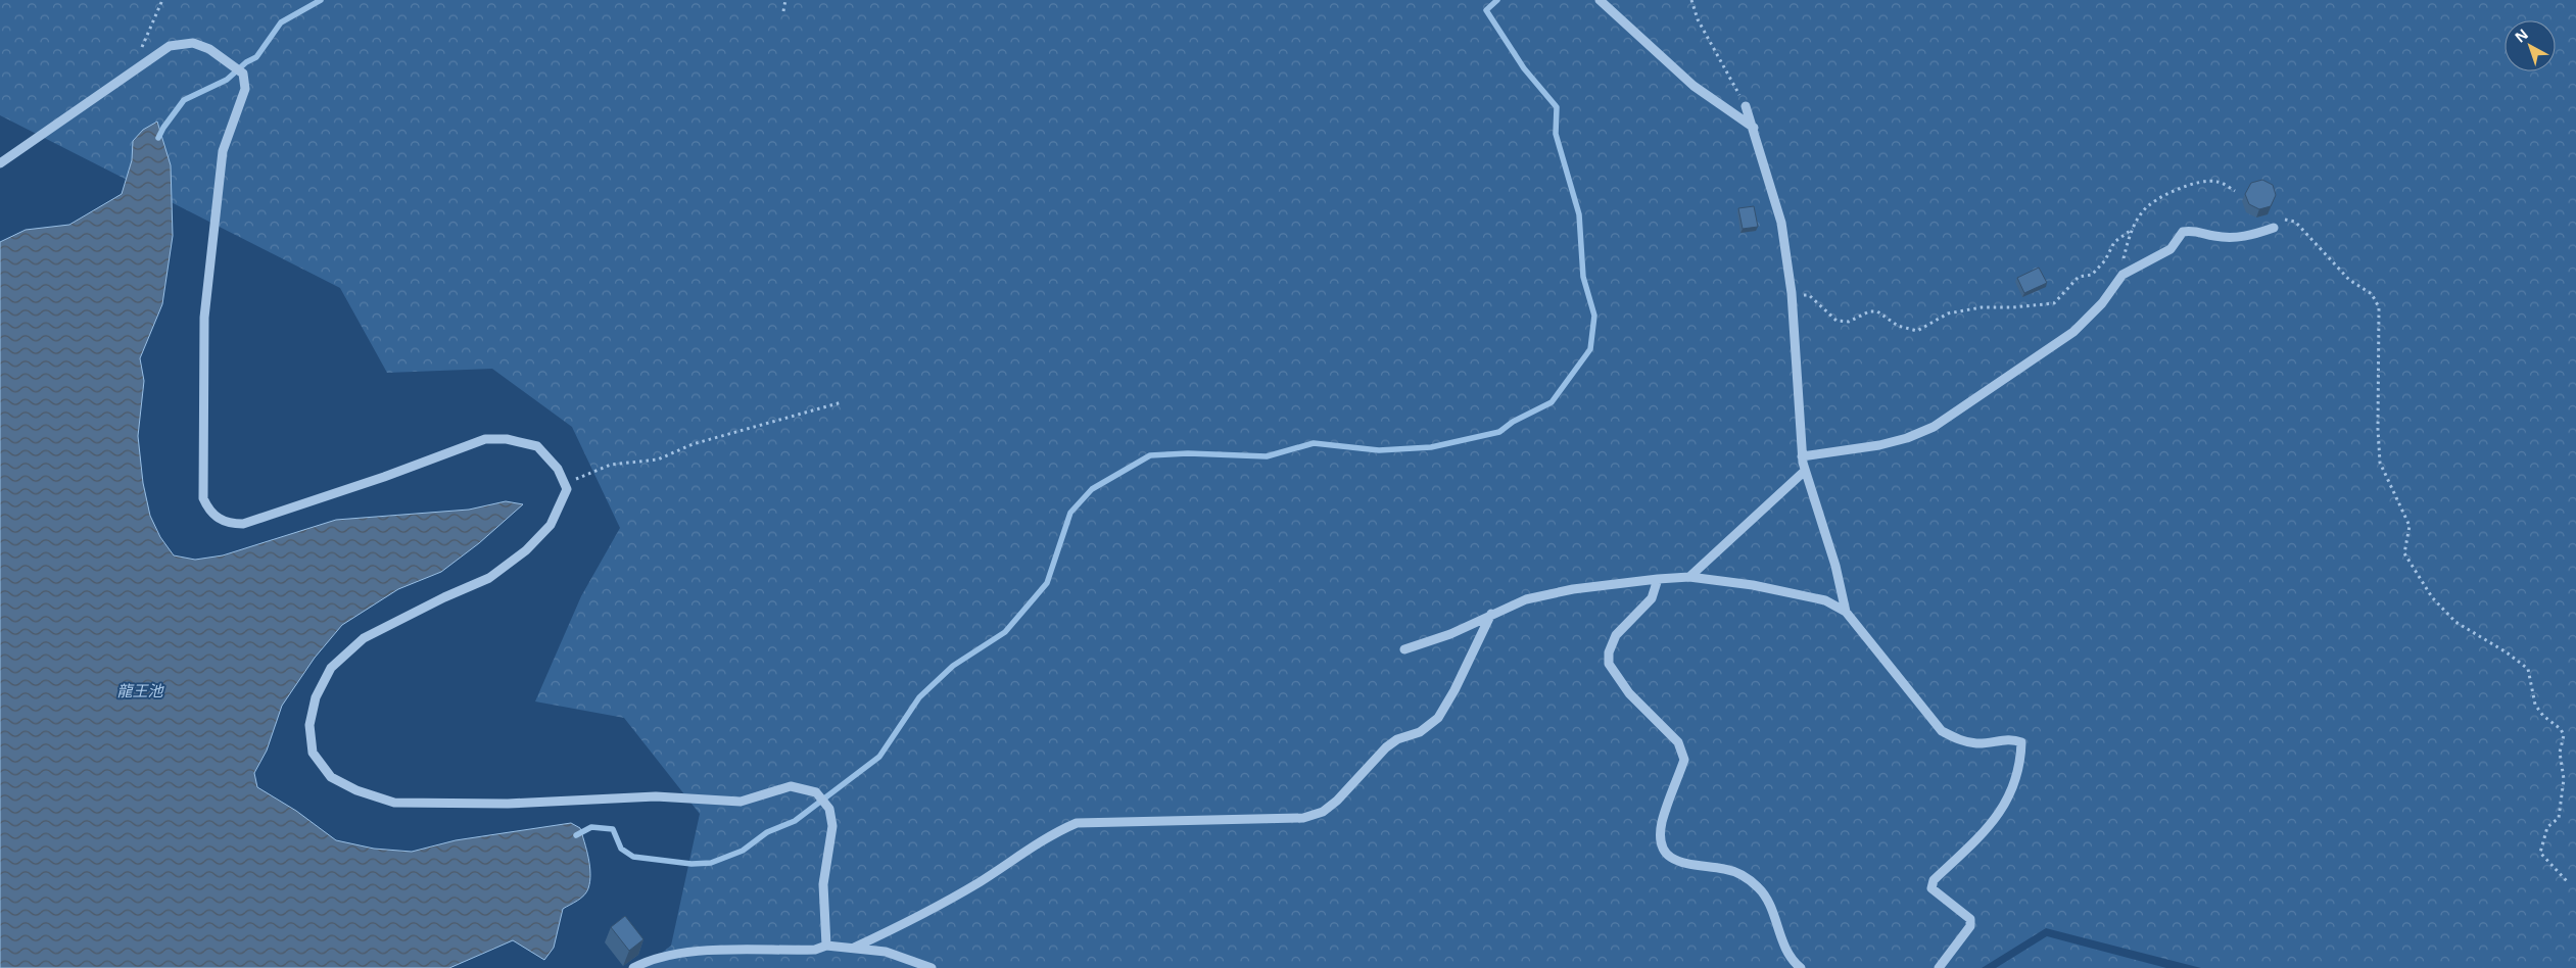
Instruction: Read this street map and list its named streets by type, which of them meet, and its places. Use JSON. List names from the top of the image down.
{
  "water": ["龍王池"],
  "north": "top left"
}
